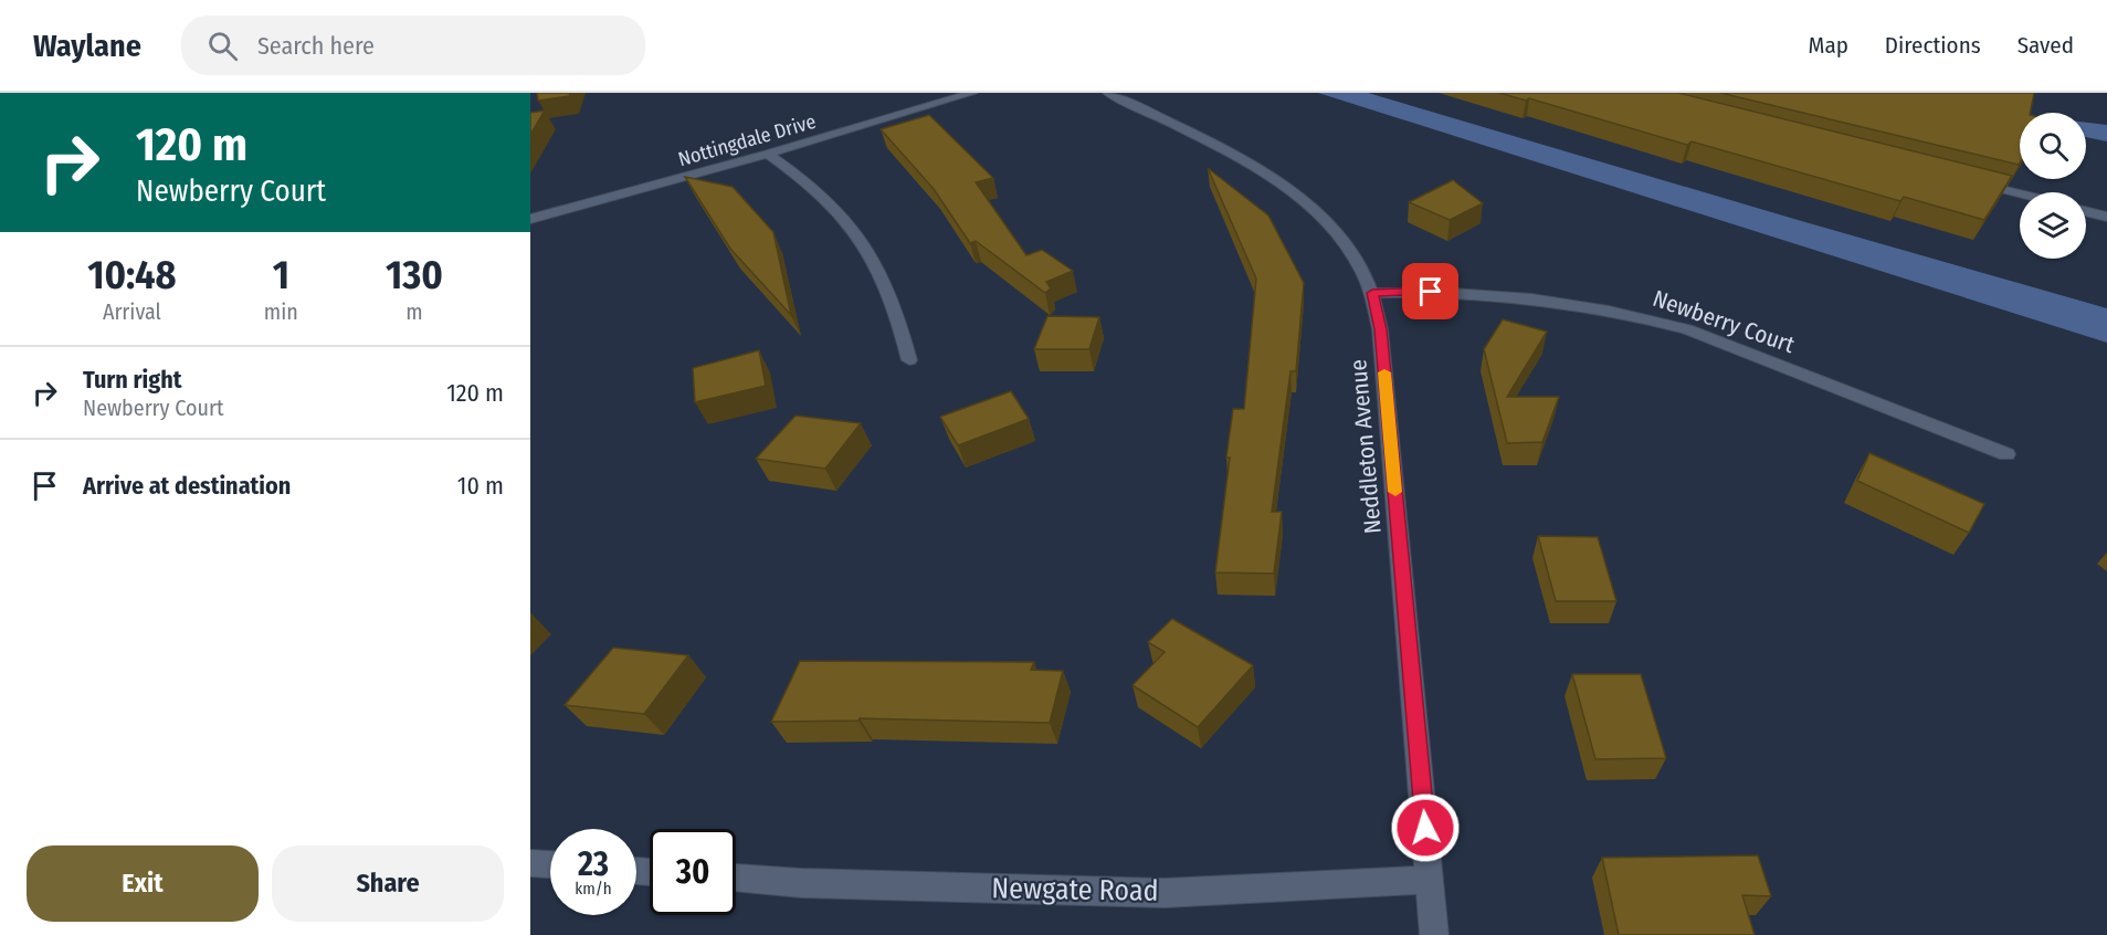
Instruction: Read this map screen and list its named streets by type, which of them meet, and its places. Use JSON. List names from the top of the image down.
{
  "streets": {
    "street": [
      "Nottingdale Drive",
      "Newberry Court",
      "Neddleton Avenue",
      "Newgate Road"
    ]
  },
  "crossings": [
    ["Newberry Court", "Neddleton Avenue"],
    ["Neddleton Avenue", "Newgate Road"]
  ],
  "page": {
    "header": "Waylane",
    "search": "Search here",
    "nav": ["Map", "Directions", "Saved"],
    "turn": ["120 m", "Newberry Court"],
    "eta": [
      "10:48",
      "Arrival",
      "1",
      "min",
      "130",
      "m"
    ],
    "list": [
      {
        "name": "Turn right",
        "note": "Newberry Court",
        "value": "120 m"
      },
      {
        "name": "Arrive at destination",
        "value": "10 m"
      }
    ],
    "speed": "23 km/h",
    "limit": "30",
    "buttons": ["Exit", "Share"]
  }
}
